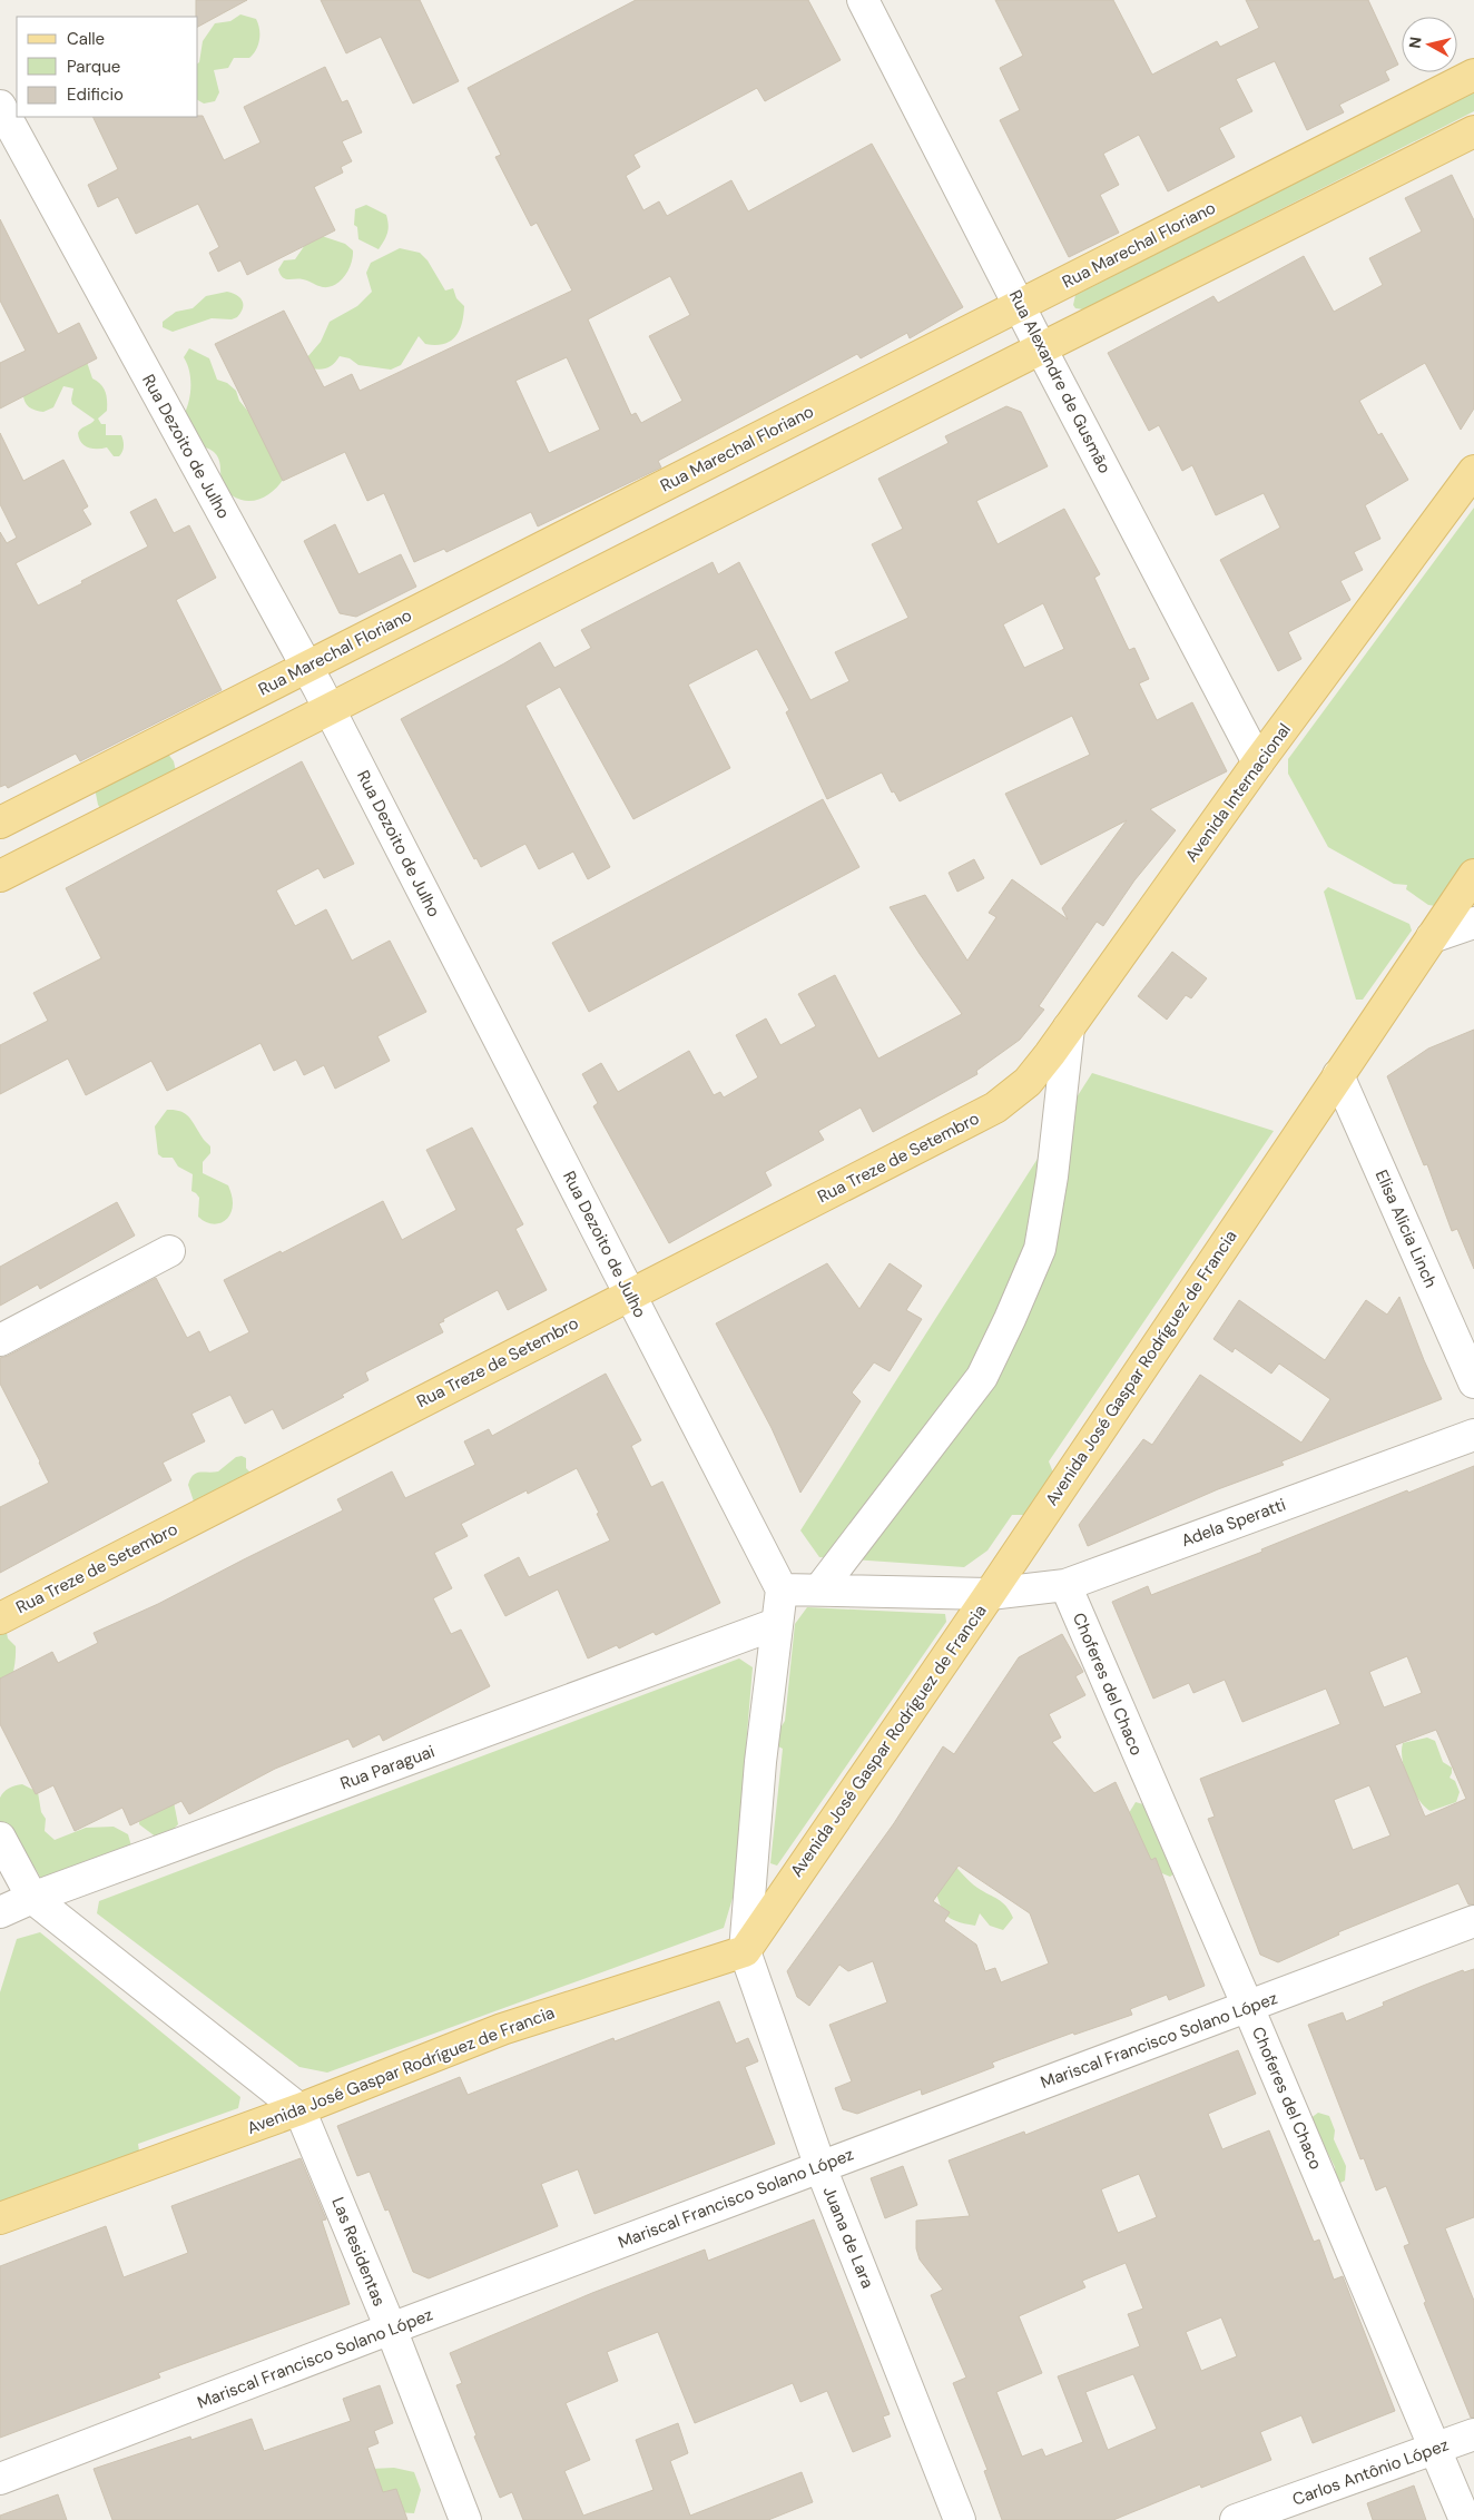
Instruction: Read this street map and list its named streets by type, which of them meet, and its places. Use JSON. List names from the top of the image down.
{
  "streets": {
    "main road": [
      "Rua Marechal Floriano",
      "Avenida Internacional",
      "Rua Treze de Setembro",
      "Avenida José Gaspar Rodríguez de Francia"
    ],
    "street": [
      "Rua Alexandre de Gusmão",
      "Rua Dezoito de Julho",
      "Elisa Alicia Linch",
      "Adela Speratti",
      "Choferes del Chaco",
      "Rua Paraguai",
      "Mariscal Francisco Solano López",
      "Juana de Lara",
      "Las Residentas",
      "Carlos Antônio López"
    ]
  },
  "crossings": [
    ["Rua Marechal Floriano", "Rua Alexandre de Gusmão"],
    ["Rua Marechal Floriano", "Rua Dezoito de Julho"],
    ["Rua Alexandre de Gusmão", "Avenida Internacional"],
    ["Rua Dezoito de Julho", "Rua Treze de Setembro"],
    ["Rua Dezoito de Julho", "Adela Speratti"],
    ["Avenida Internacional", "Rua Treze de Setembro"],
    ["Elisa Alicia Linch", "Avenida José Gaspar Rodríguez de Francia"],
    ["Avenida José Gaspar Rodríguez de Francia", "Adela Speratti"],
    ["Avenida José Gaspar Rodríguez de Francia", "Juana de Lara"],
    ["Avenida José Gaspar Rodríguez de Francia", "Las Residentas"],
    ["Adela Speratti", "Choferes del Chaco"],
    ["Choferes del Chaco", "Mariscal Francisco Solano López"],
    ["Choferes del Chaco", "Carlos Antônio López"],
    ["Mariscal Francisco Solano López", "Juana de Lara"],
    ["Mariscal Francisco Solano López", "Las Residentas"]
  ],
  "legend": ["Calle", "Parque", "Edificio"],
  "north": "left"
}
